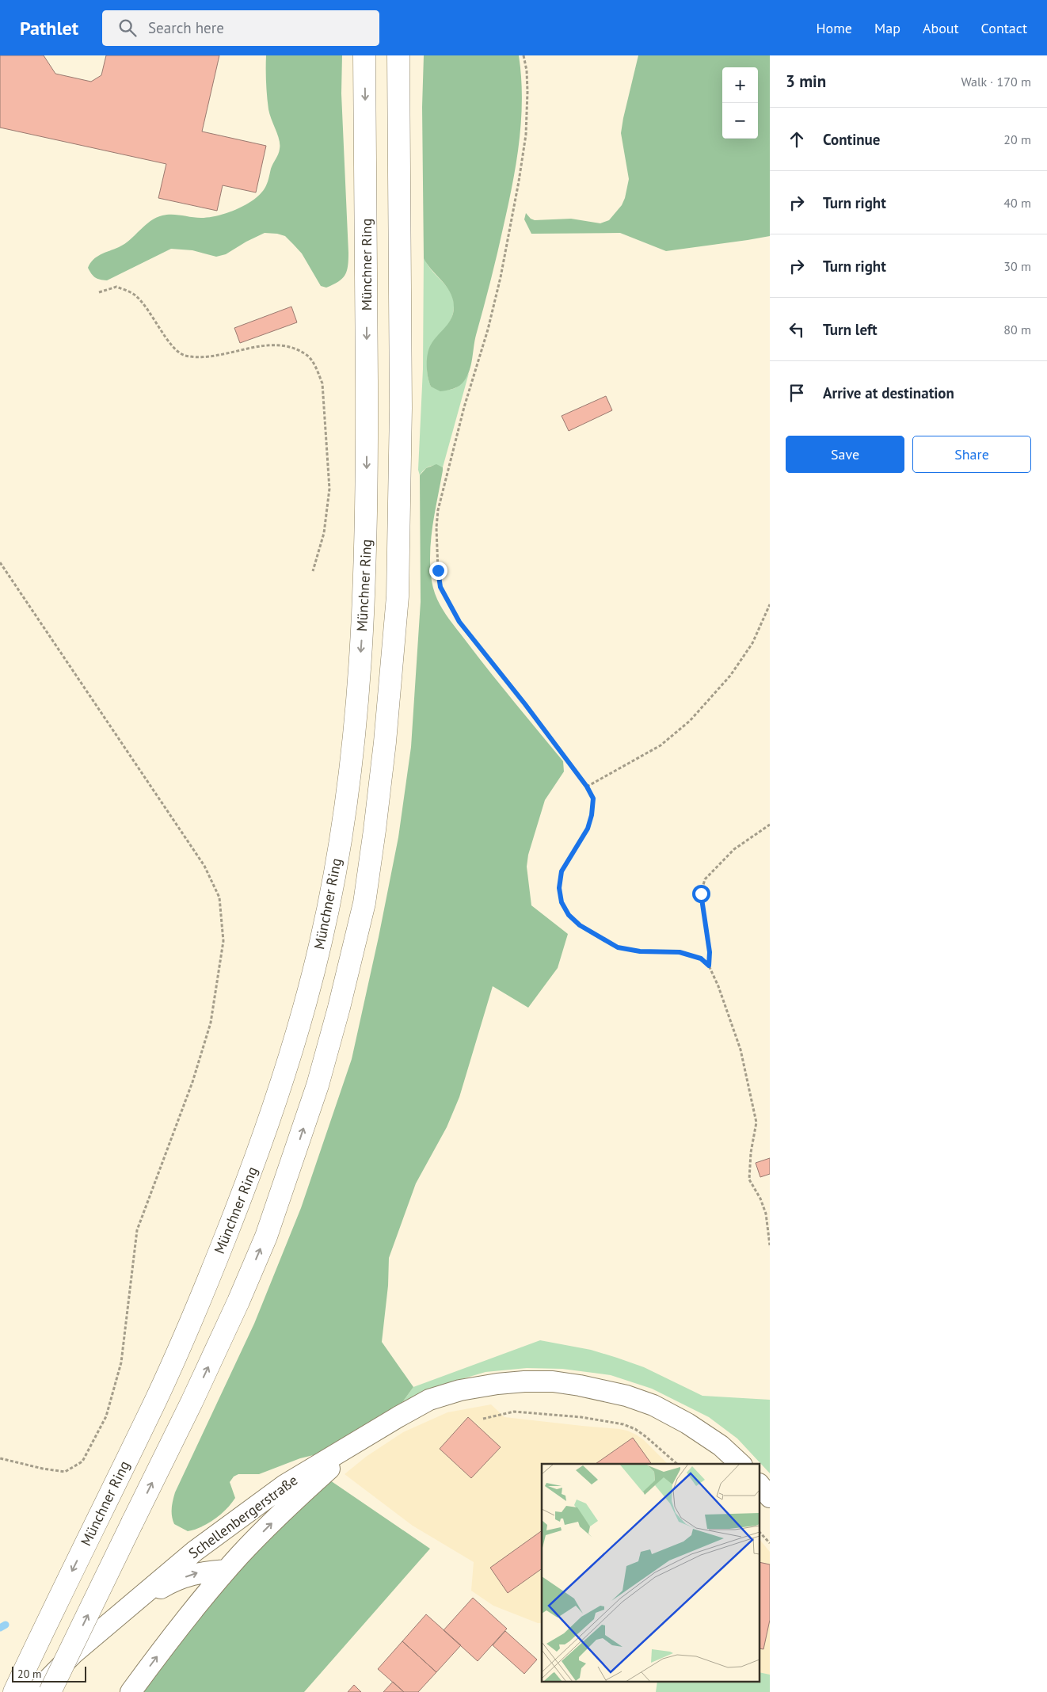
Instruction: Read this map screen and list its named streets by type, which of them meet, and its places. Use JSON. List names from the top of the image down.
{
  "streets": {
    "main road": ["Münchner Ring"],
    "street": ["Schellenbergerstraße"]
  },
  "scale_bar": "20 m",
  "page": {
    "header": "Pathlet",
    "search": "Search here",
    "nav": [
      "Home",
      "Map",
      "About",
      "Contact"
    ],
    "heading": ["3 min", "Walk · 170 m"],
    "map_buttons": ["+", "−"],
    "list": [
      ["Continue", "20 m"],
      ["Turn right", "40 m"],
      ["Turn right", "30 m"],
      ["Turn left", "80 m"],
      "Arrive at destination"
    ],
    "buttons": ["Save", "Share"],
    "scale": "20 m"
  }
}
